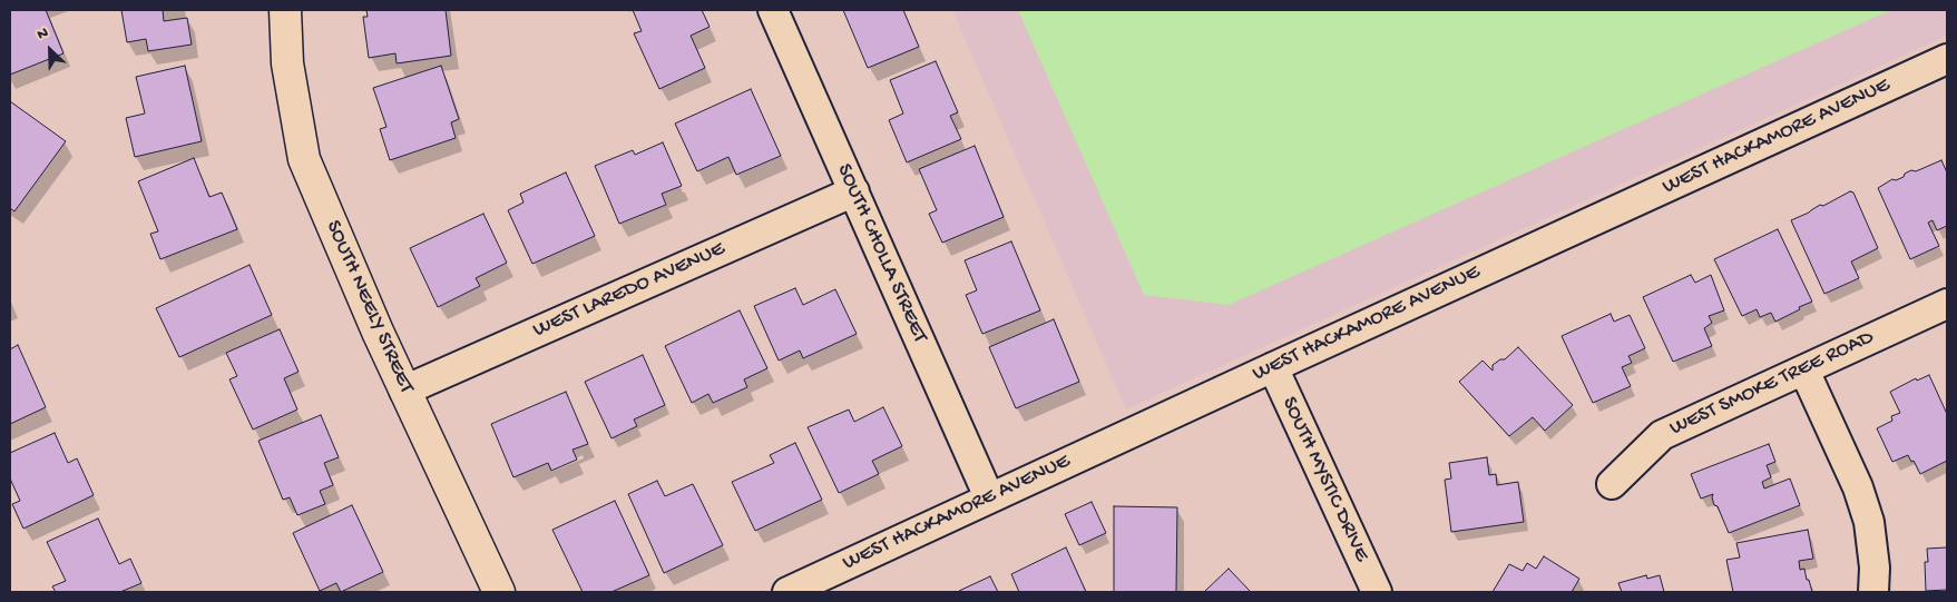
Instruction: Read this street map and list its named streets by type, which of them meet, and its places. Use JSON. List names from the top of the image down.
{
  "streets": {
    "street": [
      "WEST HACKAMORE AVENUE",
      "SOUTH CHOLLA STREET",
      "WEST LAREDO AVENUE",
      "SOUTH NEELY STREET",
      "WEST SMOKE TREE ROAD",
      "SOUTH MYSTIC DRIVE"
    ]
  },
  "crossings": [
    ["WEST HACKAMORE AVENUE", "SOUTH CHOLLA STREET"],
    ["WEST HACKAMORE AVENUE", "SOUTH MYSTIC DRIVE"],
    ["SOUTH CHOLLA STREET", "WEST LAREDO AVENUE"],
    ["WEST LAREDO AVENUE", "SOUTH NEELY STREET"]
  ],
  "north": "top left"
}
